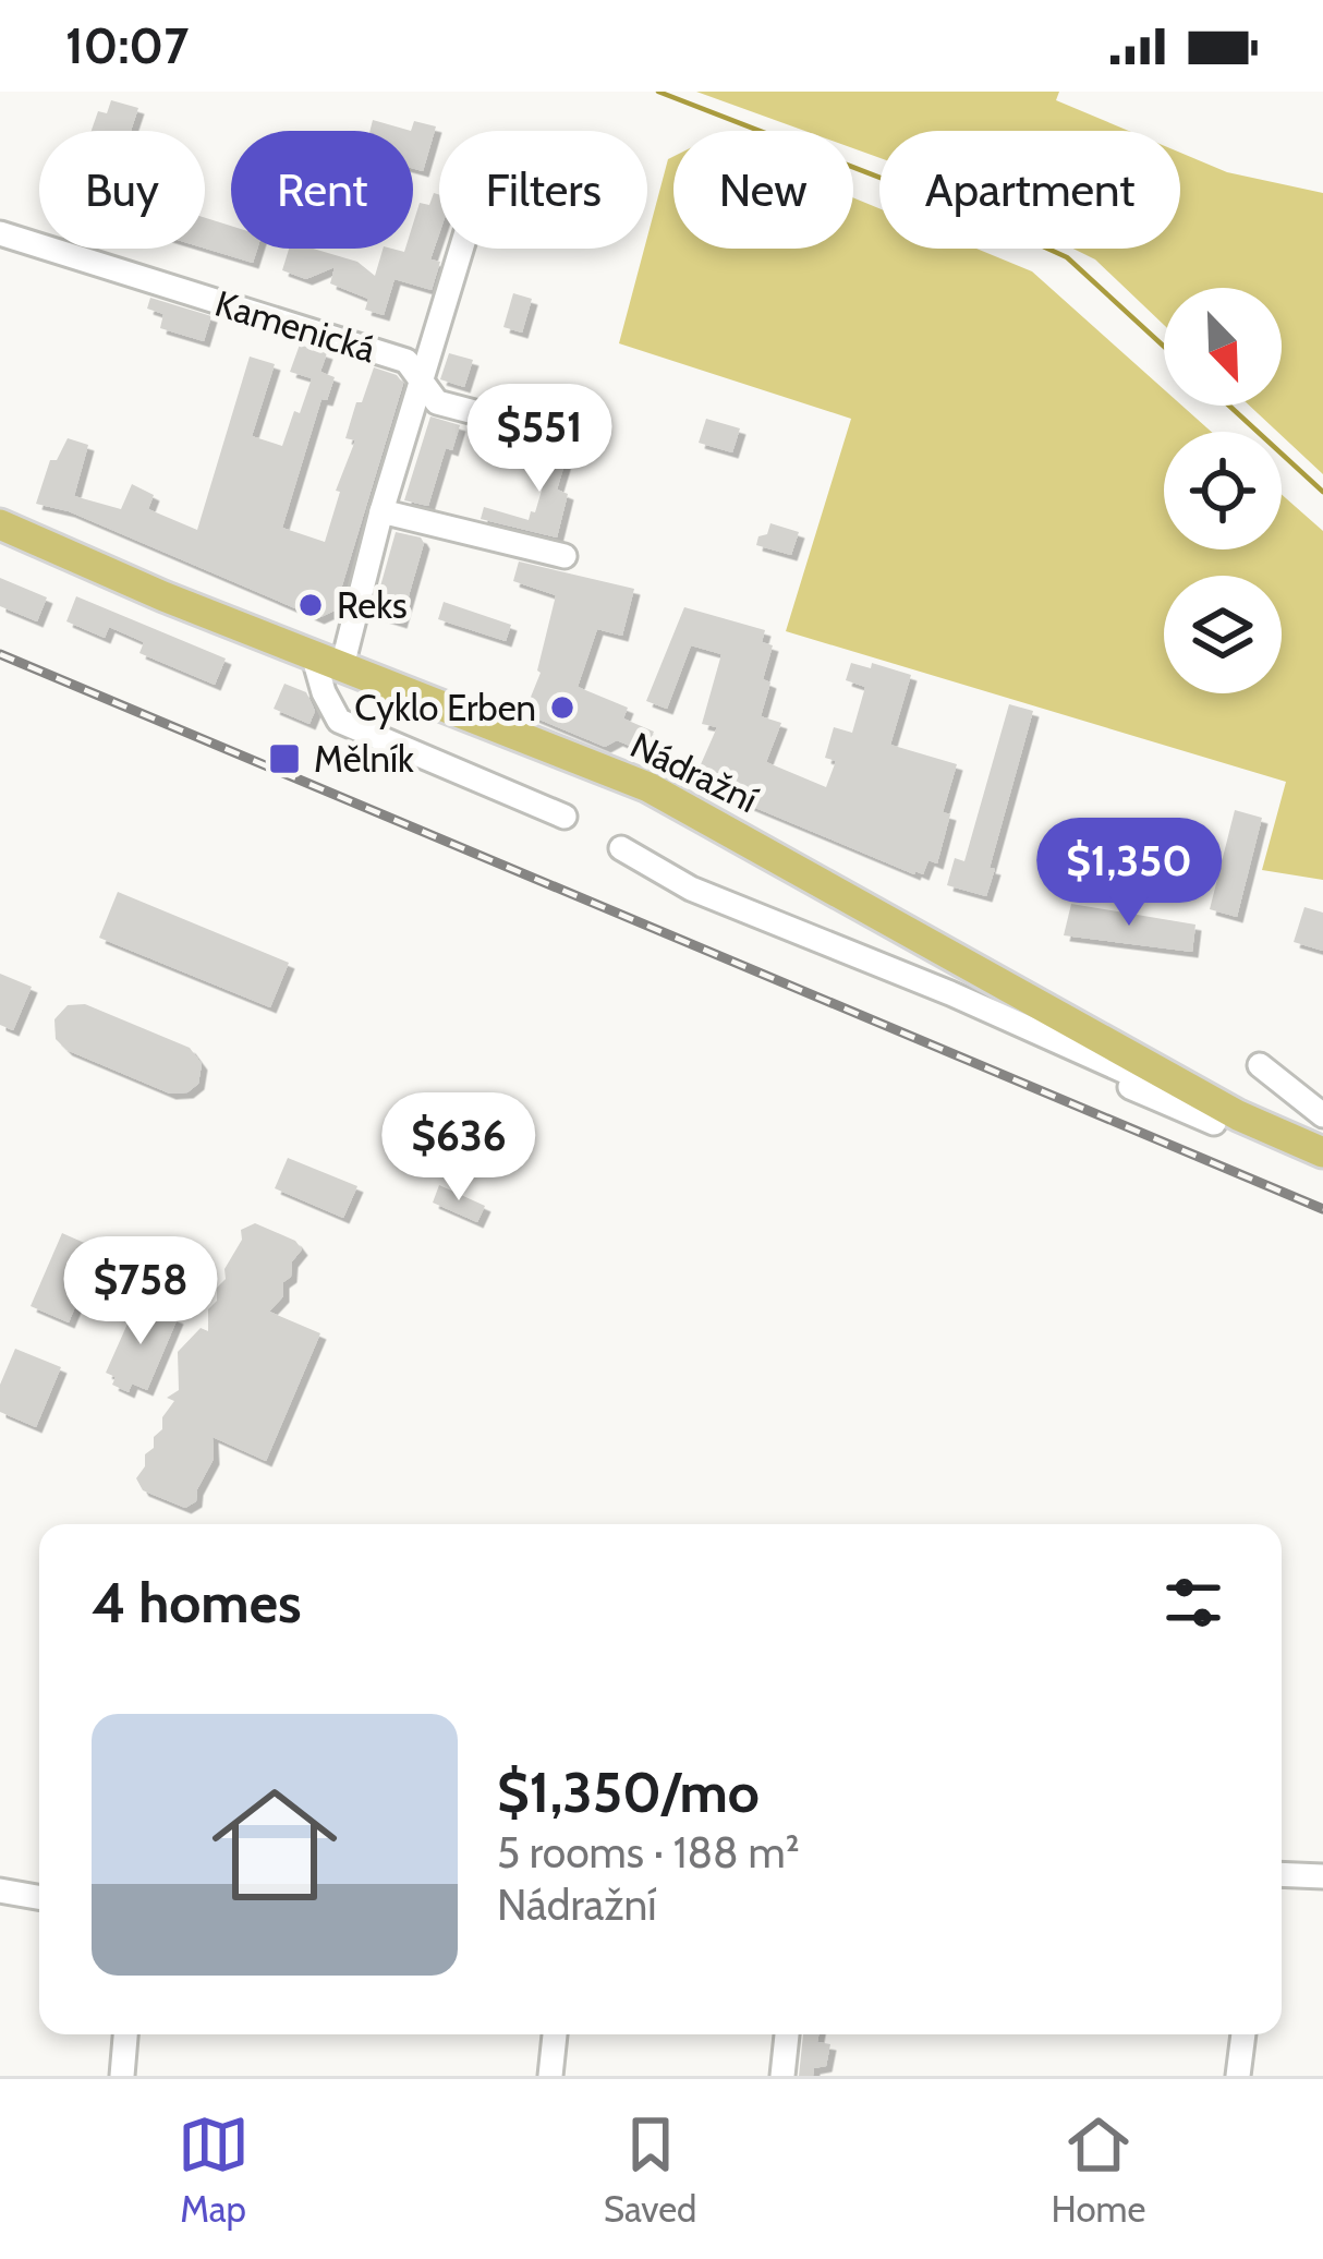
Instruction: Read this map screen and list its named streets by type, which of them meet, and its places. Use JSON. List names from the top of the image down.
{
  "streets": {
    "main road": ["Nádražní"],
    "street": ["Kamenická"]
  },
  "places": {
    "other": ["Reks", "Cyklo Erben"],
    "transit": ["Mělník"]
  },
  "north": "bottom right",
  "page": {
    "status": "10:07",
    "chip": [
      "Buy",
      "Rent",
      "Filters",
      "New",
      "Apartment"
    ],
    "price": [
      "$551",
      "$1,350",
      "$636",
      "$758"
    ],
    "heading": "4 homes",
    "list": [
      {
        "name": "$1,350/mo",
        "note": "5 rooms · 188 m² · Nádražní"
      }
    ],
    "tabs": ["Map", "Saved", "Home"]
  }
}
